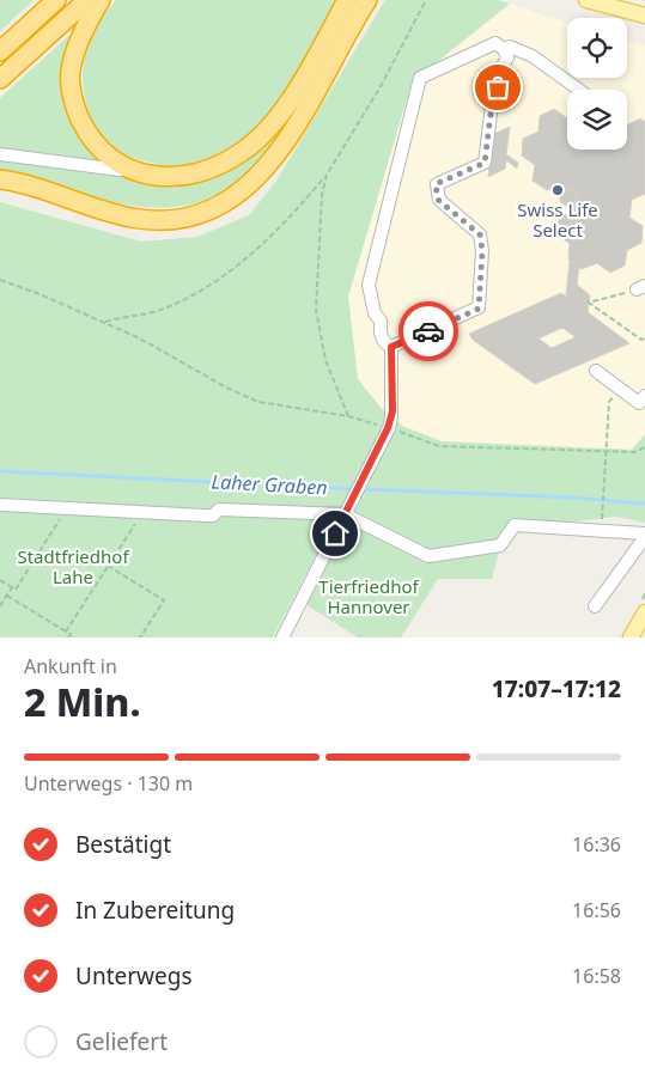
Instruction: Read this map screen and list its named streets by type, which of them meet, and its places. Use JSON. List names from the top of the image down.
{
  "water": ["Laher Graben"],
  "parks": ["Stadtfriedhof Lahe", "Tierfriedhof Hannover"],
  "places": ["Swiss Life Select"],
  "page": {
    "heading": ["2 Min.", "Ankunft in", "17:07–17:12"],
    "bar": "Unterwegs · 130 m",
    "list": [
      ["Bestätigt", "16:36"],
      ["In Zubereitung", "16:56"],
      ["Unterwegs", "16:58"],
      "Geliefert"
    ]
  }
}
